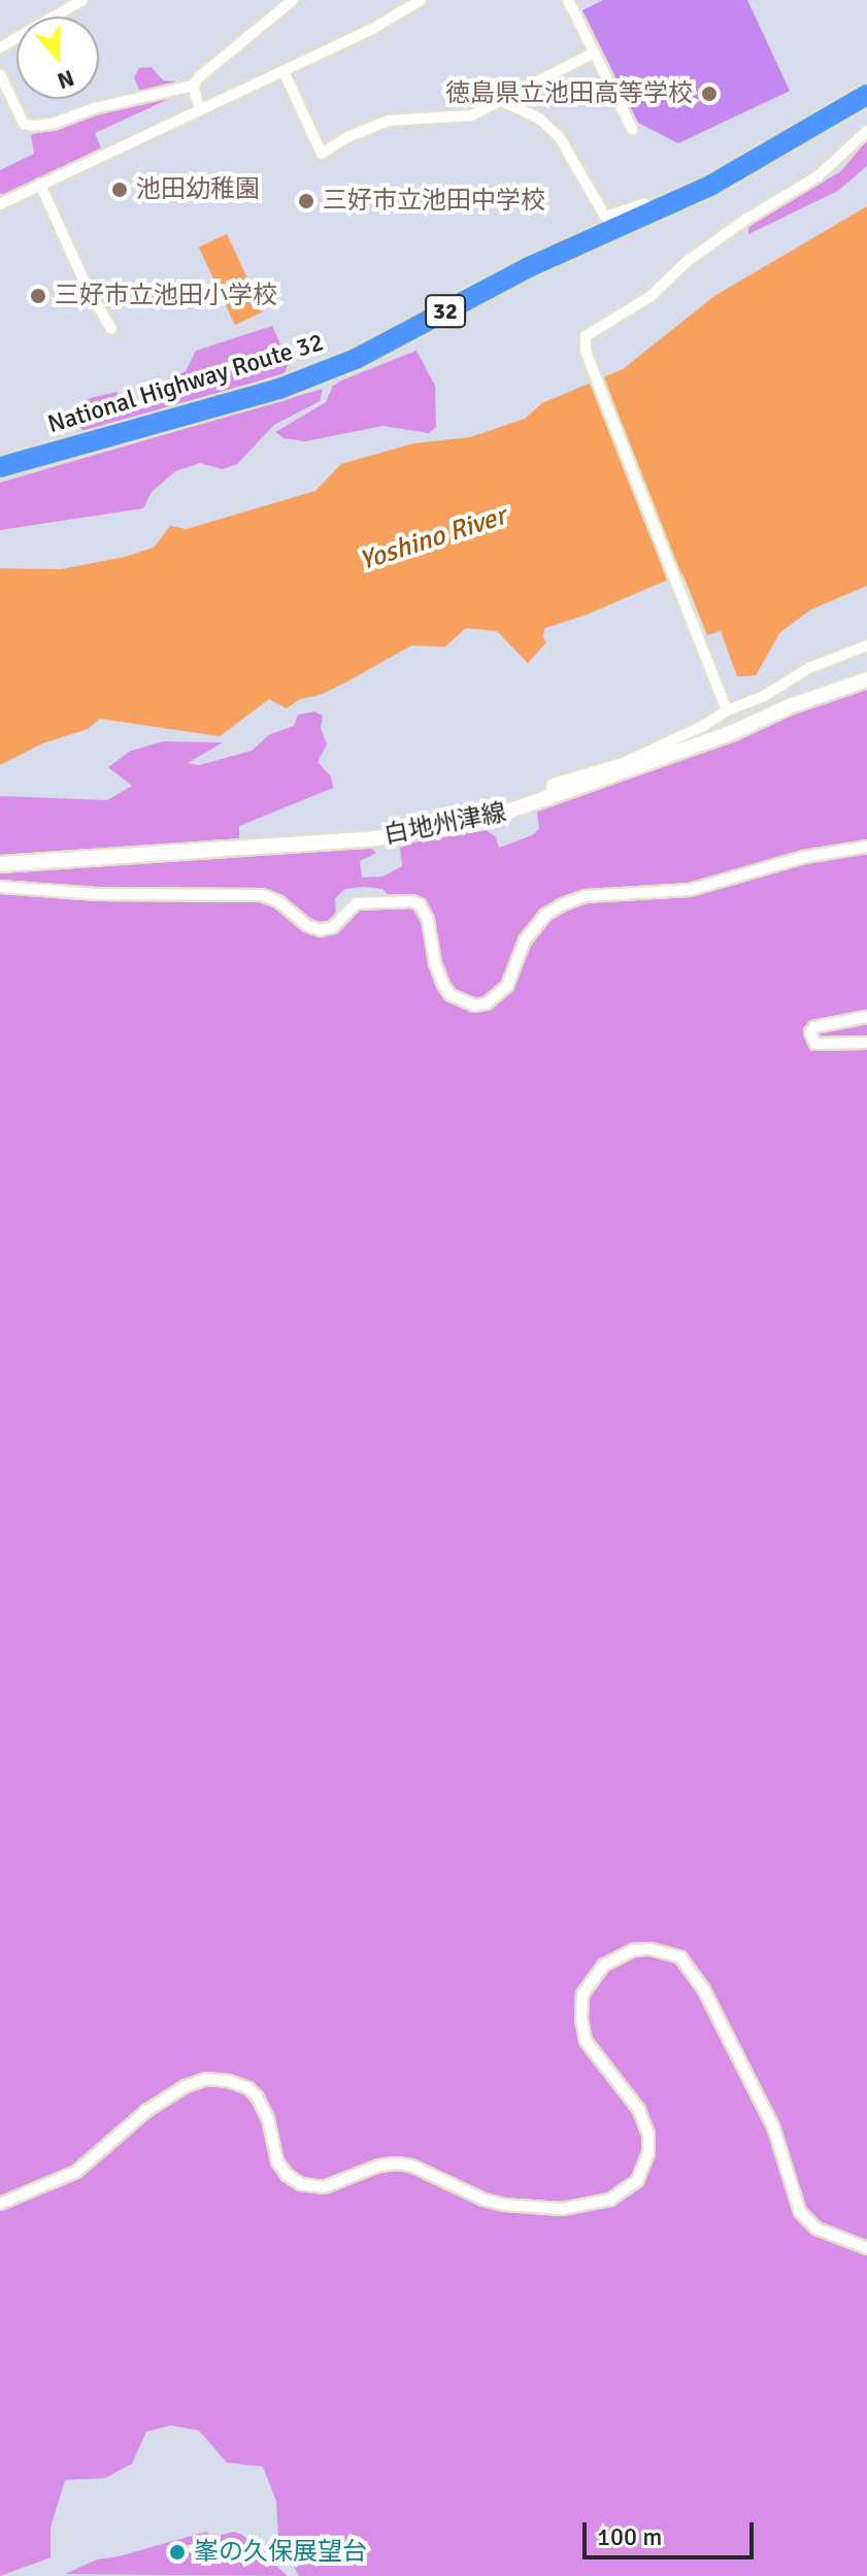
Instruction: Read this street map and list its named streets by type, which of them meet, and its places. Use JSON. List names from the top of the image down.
{
  "streets": {
    "highway": ["32", "National Highway Route 32"],
    "main road": ["白地州津線"]
  },
  "water": ["Yoshino River"],
  "places": [
    "徳島県立池田高等学校",
    "池田幼稚園",
    "三好市立池田中学校",
    "三好市立池田小学校",
    "峯の久保展望台"
  ],
  "scale_bar": "100 m",
  "north": "bottom"
}
